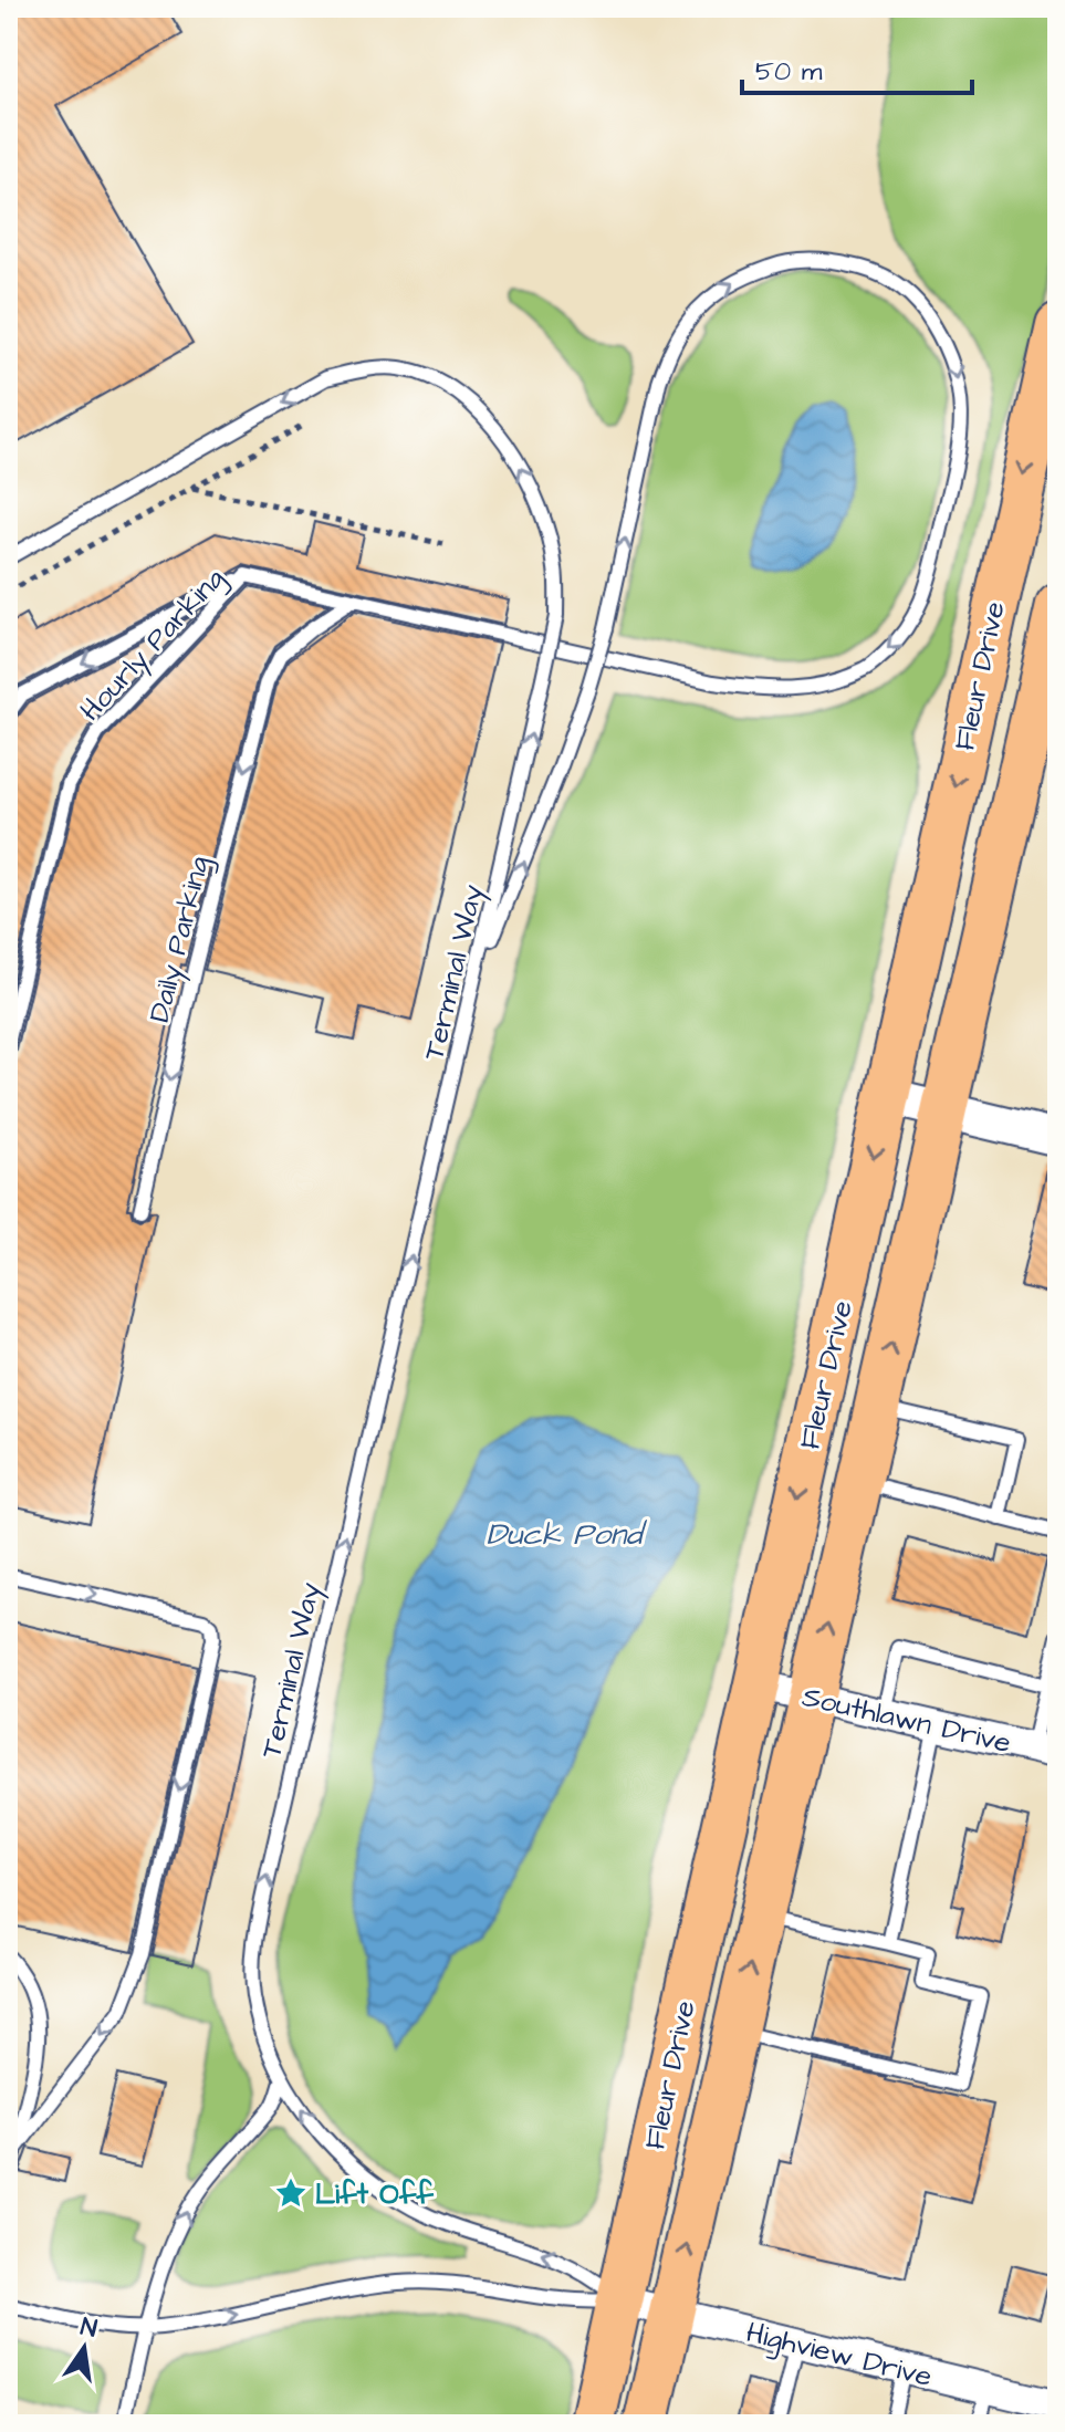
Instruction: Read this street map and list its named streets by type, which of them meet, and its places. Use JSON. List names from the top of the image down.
{
  "streets": {
    "main road": ["Fleur Drive"],
    "street": ["Southlawn Drive", "Highview Drive"],
    "lane": ["Hourly Parking", "Daily Parking", "Terminal Way"]
  },
  "crossings": [
    ["Fleur Drive", "Terminal Way"],
    ["Fleur Drive", "Southlawn Drive"],
    ["Fleur Drive", "Highview Drive"],
    ["Terminal Way", "Highview Drive"]
  ],
  "one_way": ["Daily Parking"],
  "water": ["Duck Pond"],
  "places": {
    "place": ["Lift Off"]
  },
  "scale_bar": "50 m",
  "north": "top"
}
